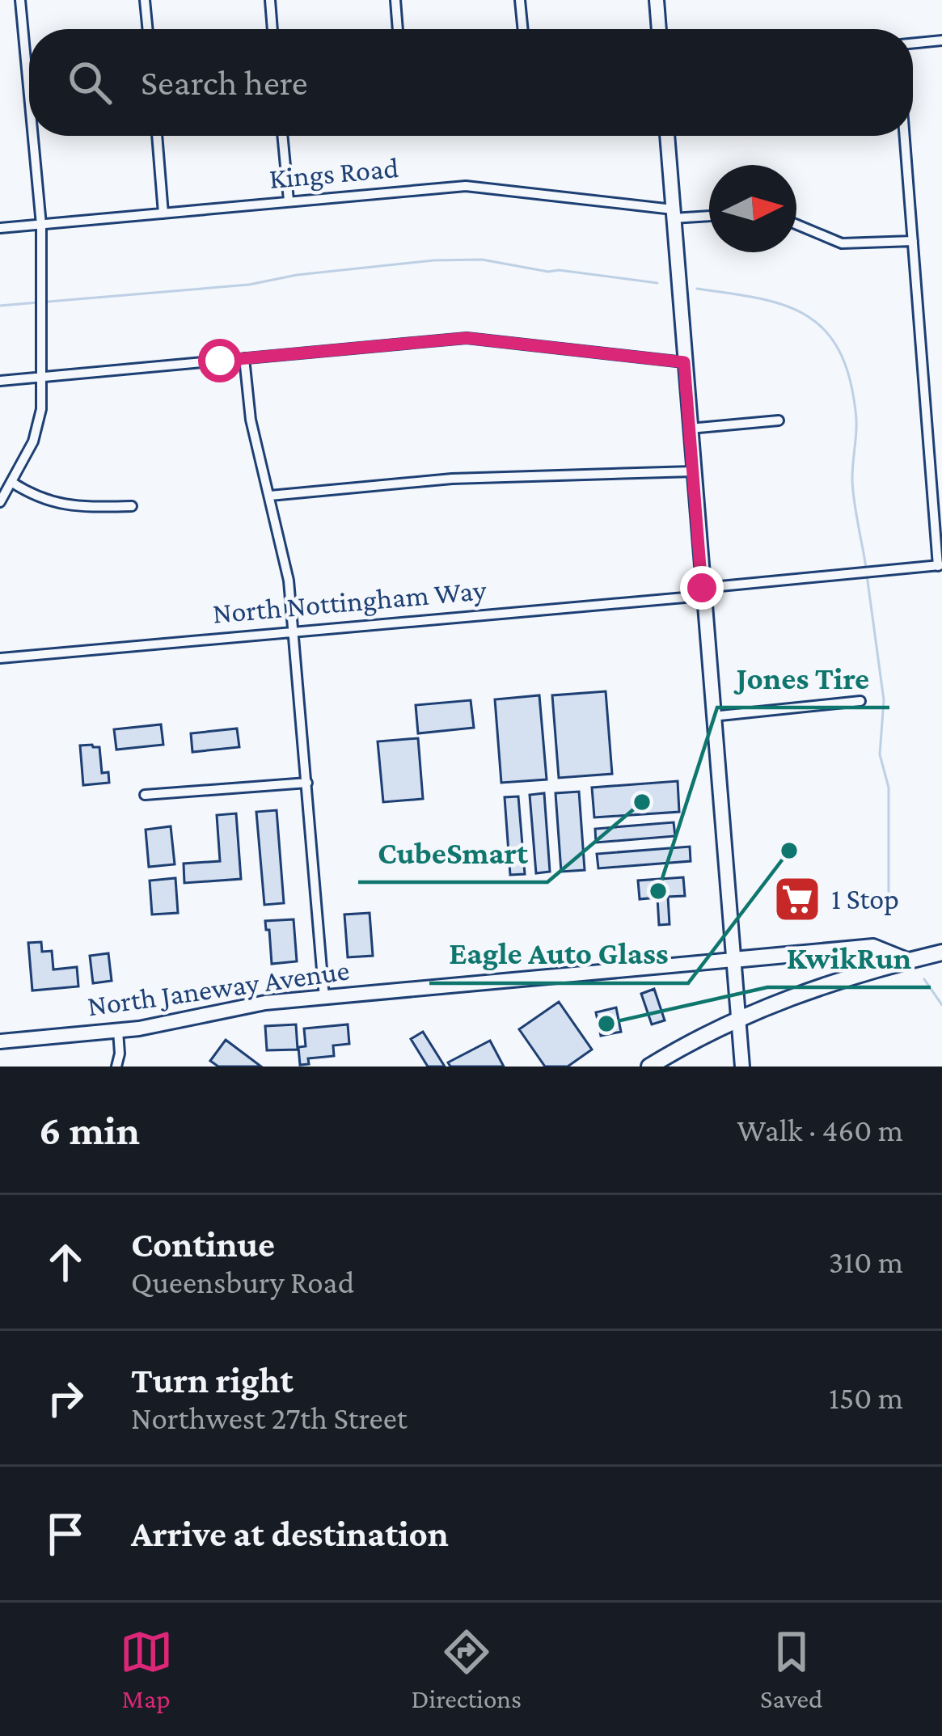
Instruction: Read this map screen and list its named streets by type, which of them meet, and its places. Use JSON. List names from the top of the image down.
{
  "streets": {
    "main road": ["North Janeway Avenue"],
    "street": ["Kings Road", "North Nottingham Way"]
  },
  "places": {
    "other": [
      "CubeSmart",
      "Eagle Auto Glass",
      "Jones Tire",
      "KwikRun"
    ],
    "supermarket": ["1 Stop"]
  },
  "north": "right",
  "page": {
    "search": "Search here",
    "heading": ["6 min", "Walk · 460 m"],
    "list": [
      ["Continue", "Queensbury Road", "310 m"],
      ["Turn right", "Northwest 27th Street", "150 m"],
      "Arrive at destination"
    ],
    "nav": ["Map", "Directions", "Saved"]
  }
}
